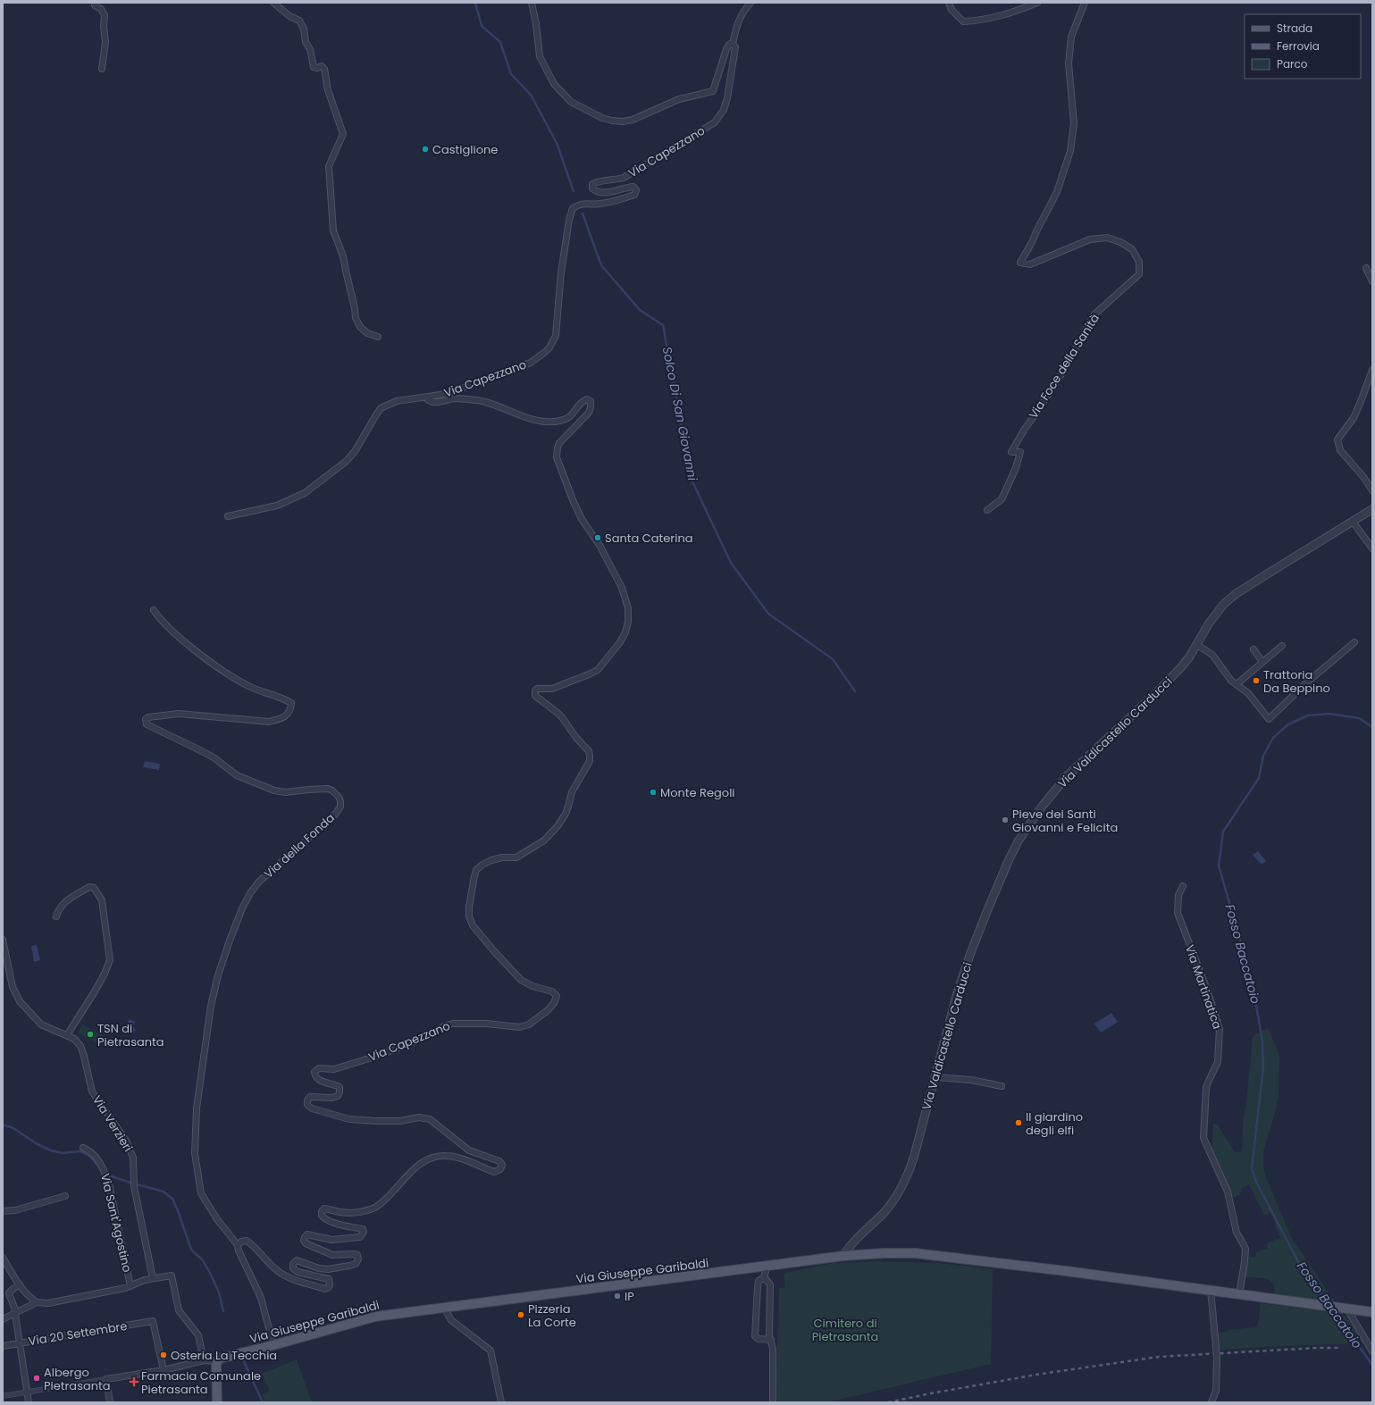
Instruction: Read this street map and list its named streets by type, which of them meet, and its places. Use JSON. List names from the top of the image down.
{
  "streets": {
    "main road": ["Via Giuseppe Garibaldi"],
    "street": [
      "Via Capezzano",
      "Via Foce della Sanità",
      "Via Valdicastello Carducci",
      "Via della Fonda",
      "Via Martinatica",
      "Via Verzieri",
      "Via Sant'Agostino",
      "Via 20 Settembre"
    ]
  },
  "crossings": [
    ["Via Capezzano", "Via della Fonda"],
    ["Via Valdicastello Carducci", "Via Giuseppe Garibaldi"],
    ["Via Martinatica", "Via Giuseppe Garibaldi"],
    ["Via Verzieri", "Via Sant'Agostino"],
    ["Via Sant'Agostino", "Via Giuseppe Garibaldi"],
    ["Via Giuseppe Garibaldi", "Via 20 Settembre"]
  ],
  "water": ["Solco Di San Giovanni", "Fosso Baccatoio"],
  "parks": ["Cimitero di Pietrasanta"],
  "places": {
    "other": [
      "Castiglione",
      "Santa Caterina",
      "Trattoria Da Beppino",
      "Monte Regoli",
      "Pieve dei Santi Giovanni e Felicita",
      "TSN di Pietrasanta",
      "Il giardino degli elfi",
      "IP",
      "Pizzeria La Corte",
      "Osteria La Tecchia",
      "Albergo Pietrasanta"
    ],
    "health": ["Farmacia Comunale Pietrasanta"]
  },
  "legend": ["Strada", "Ferrovia", "Parco"]
}
